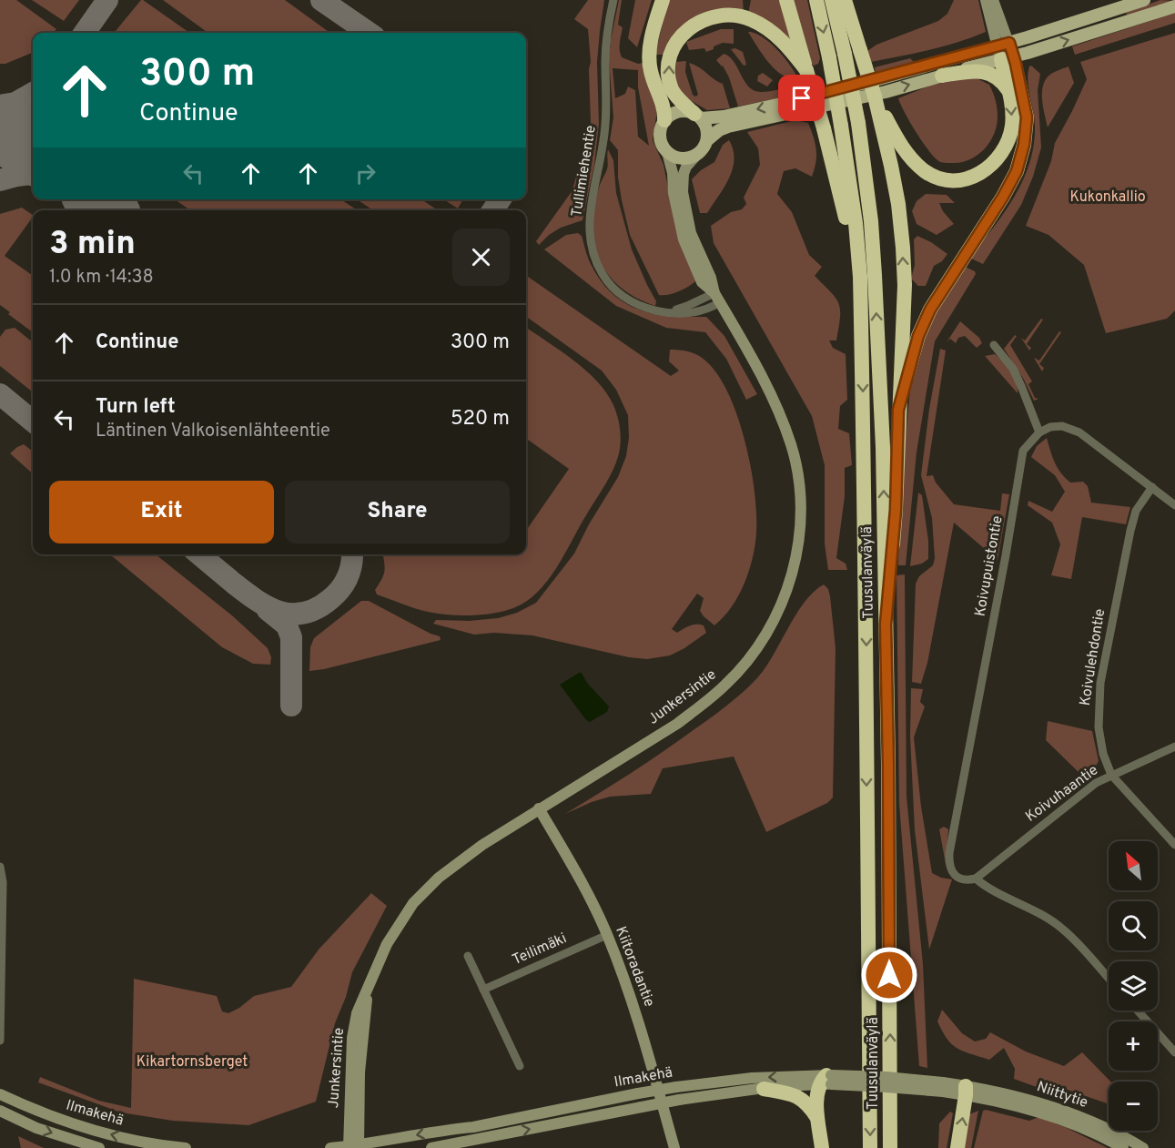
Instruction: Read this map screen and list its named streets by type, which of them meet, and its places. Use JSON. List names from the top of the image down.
{
  "streets": {
    "highway": ["Tuusulanväylä"],
    "main road": [
      "Junkersintie",
      "Kiitoradantie",
      "Ilmakehä",
      "Niittytie"
    ],
    "street": [
      "Tullimiehentie",
      "Koivupuistontie",
      "Koivulehdontie",
      "Koivuhaantie",
      "Teilimäki"
    ]
  },
  "crossings": [
    ["Tullimiehentie", "Junkersintie"],
    ["Koivupuistontie", "Koivuhaantie"],
    ["Koivulehdontie", "Koivuhaantie"],
    ["Junkersintie", "Kiitoradantie"],
    ["Junkersintie", "Ilmakehä"],
    ["Teilimäki", "Kiitoradantie"],
    ["Ilmakehä", "Niittytie"]
  ],
  "parks": ["Kukonkallio", "Kikartornsberget"],
  "north": "top left",
  "page": {
    "turn": ["300 m", "Continue"],
    "heading": ["3 min", "1.0 km · 14:38"],
    "list": [
      {
        "name": "Continue",
        "value": "300 m"
      },
      {
        "name": "Turn left",
        "note": "Läntinen Valkoisenlähteentie",
        "value": "520 m"
      }
    ],
    "buttons": ["Exit", "Share"],
    "map_buttons": ["+", "−"]
  }
}
